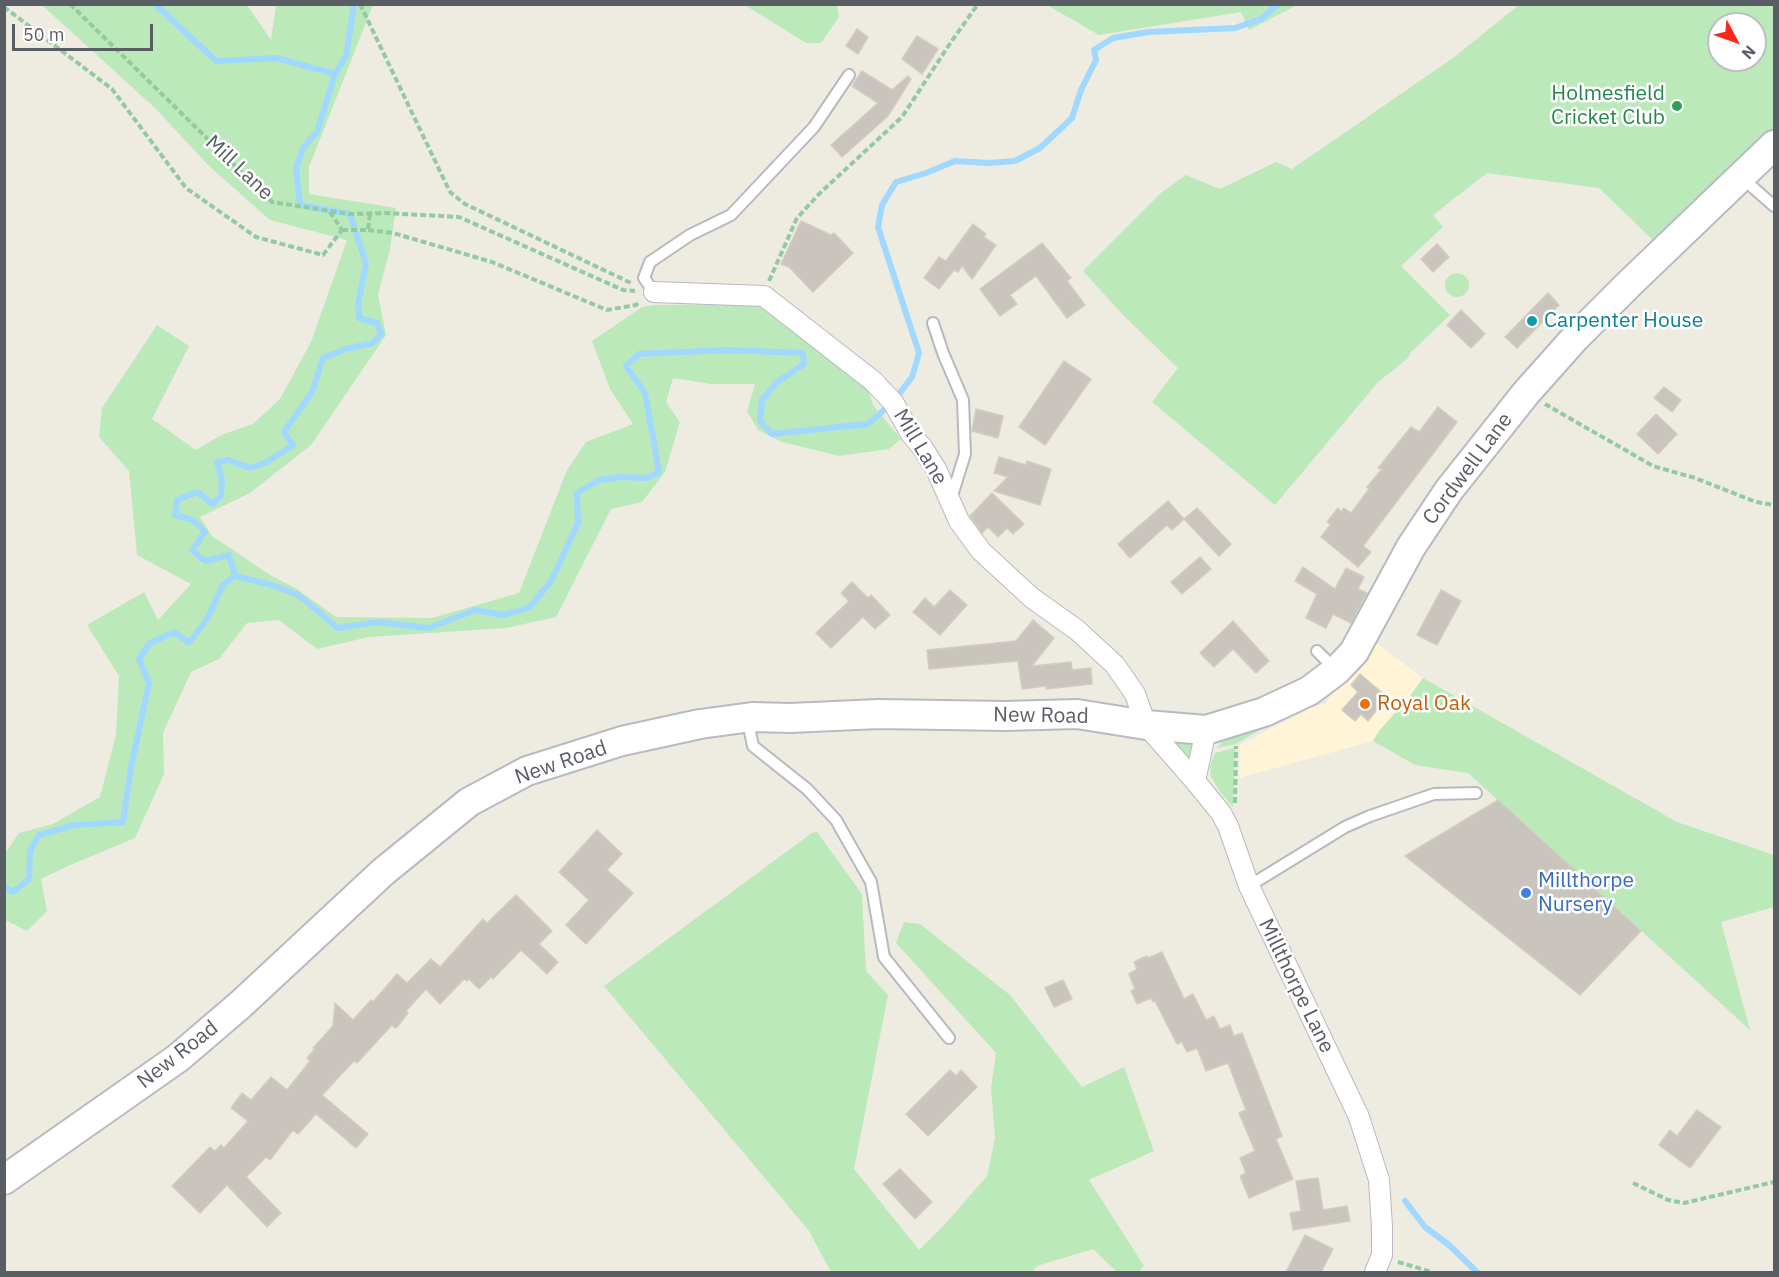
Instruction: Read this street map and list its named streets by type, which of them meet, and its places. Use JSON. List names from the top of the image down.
{
  "streets": {
    "main road": ["Cordwell Lane", "New Road"],
    "street": ["Mill Lane", "Millthorpe Lane"]
  },
  "crossings": [
    ["Mill Lane", "Cordwell Lane"],
    ["Mill Lane", "New Road"],
    ["Mill Lane", "Millthorpe Lane"],
    ["Cordwell Lane", "New Road"],
    ["Cordwell Lane", "Millthorpe Lane"],
    ["New Road", "Millthorpe Lane"]
  ],
  "places": [
    "Holmesfield Cricket Club",
    "Carpenter House",
    "Royal Oak",
    "Millthorpe Nursery"
  ],
  "scale_bar": "50 m",
  "north": "bottom right"
}
